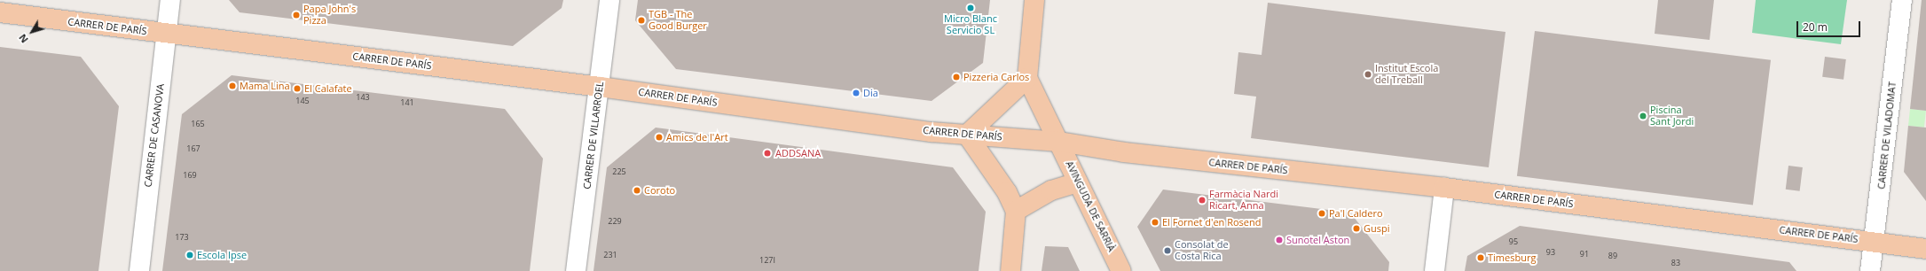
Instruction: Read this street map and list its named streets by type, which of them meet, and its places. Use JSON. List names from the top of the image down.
{
  "streets": {
    "main road": ["CARRER DE PARÍS", "AVINGUDA DE SARRIÀ"],
    "street": ["CARRER DE CASANOVA", "CARRER DE VILLARROEL", "CARRER DE VILADOMAT"]
  },
  "crossings": [
    ["CARRER DE PARÍS", "CARRER DE CASANOVA"],
    ["CARRER DE PARÍS", "CARRER DE VILLARROEL"],
    ["CARRER DE PARÍS", "CARRER DE VILADOMAT"],
    ["CARRER DE PARÍS", "AVINGUDA DE SARRIÀ"]
  ],
  "places": [
    "Micro Blanc Servicio SL",
    "Papa John's Pizza",
    "TGB - The Good Burger",
    "Institut Escola del Treball",
    "Pizzeria Carlos",
    "Mama Lina",
    "El Calafate",
    "Dia",
    "Piscina Sant Jordi",
    "Amics de l'Art",
    "ADDSANA",
    "Coroto",
    "Farmàcia Nardi Ricart, Anna",
    "Pa'l Caldero",
    "El Fornet d'en Rosend",
    "Guspi",
    "Sunotel Aston",
    "Consolat de Costa Rica",
    "Escola Ipse",
    "Timesburg"
  ],
  "house_numbers": [
    "143",
    "145",
    "141",
    "165",
    "167",
    "225",
    "169",
    "229",
    "173",
    "95",
    "93",
    "91",
    "231",
    "89",
    "127I",
    "83"
  ],
  "scale_bar": "20 m",
  "north": "bottom left"
}
